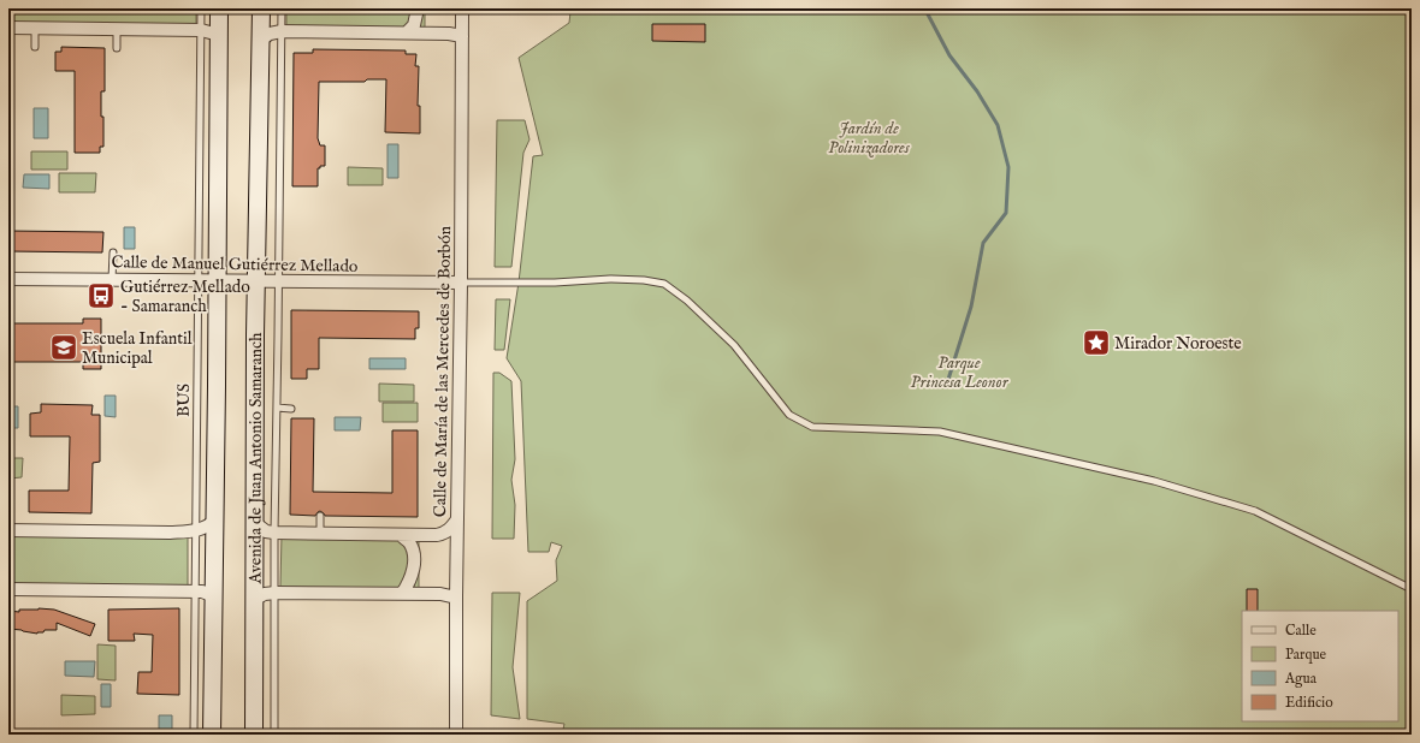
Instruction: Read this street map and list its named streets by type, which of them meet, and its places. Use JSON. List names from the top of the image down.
{
  "streets": {
    "street": ["Calle de Manuel Gutiérrez Mellado", "Calle de María de las Mercedes de Borbón", "Avenida de Juan Antonio Samaranch"],
    "lane": ["BUS"]
  },
  "crossings": [
    ["Calle de Manuel Gutiérrez Mellado", "Calle de María de las Mercedes de Borbón"],
    ["Calle de Manuel Gutiérrez Mellado", "BUS"],
    ["Calle de Manuel Gutiérrez Mellado", "Avenida de Juan Antonio Samaranch"]
  ],
  "parks": ["Jardín de Polinizadores", "Parque Princesa Leonor"],
  "places": {
    "bus stop": ["Gutiérrez Mellado - Samaranch"],
    "place": ["Mirador Noroeste"],
    "school or university": ["Escuela Infantil Municipal"]
  },
  "legend": [
    "Calle",
    "Parque",
    "Agua",
    "Edificio"
  ]
}
